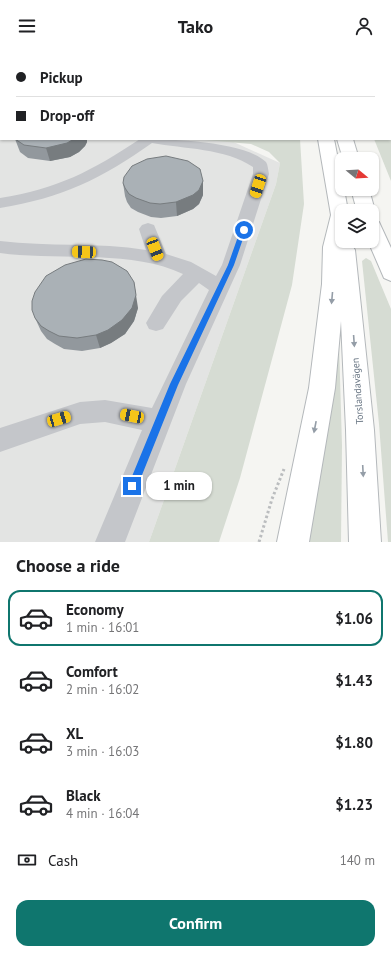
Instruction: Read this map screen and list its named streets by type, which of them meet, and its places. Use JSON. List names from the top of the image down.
{
  "streets": {
    "main road": ["Torslandavägen"]
  },
  "north": "right",
  "page": {
    "header": "Tako",
    "banner": ["Pickup", "Drop-off"],
    "bubble": "1 min",
    "heading": "Choose a ride",
    "list": [
      {
        "name": "Economy",
        "note": "1 min · 16:01",
        "value": "$1.06"
      },
      {
        "name": "Comfort",
        "note": "2 min · 16:02",
        "value": "$1.43"
      },
      {
        "name": "XL",
        "note": "3 min · 16:03",
        "value": "$1.80"
      },
      {
        "name": "Black",
        "note": "4 min · 16:04",
        "value": "$1.23"
      }
    ],
    "pay": ["Cash", "140 m"],
    "buttons": "Confirm"
  }
}
